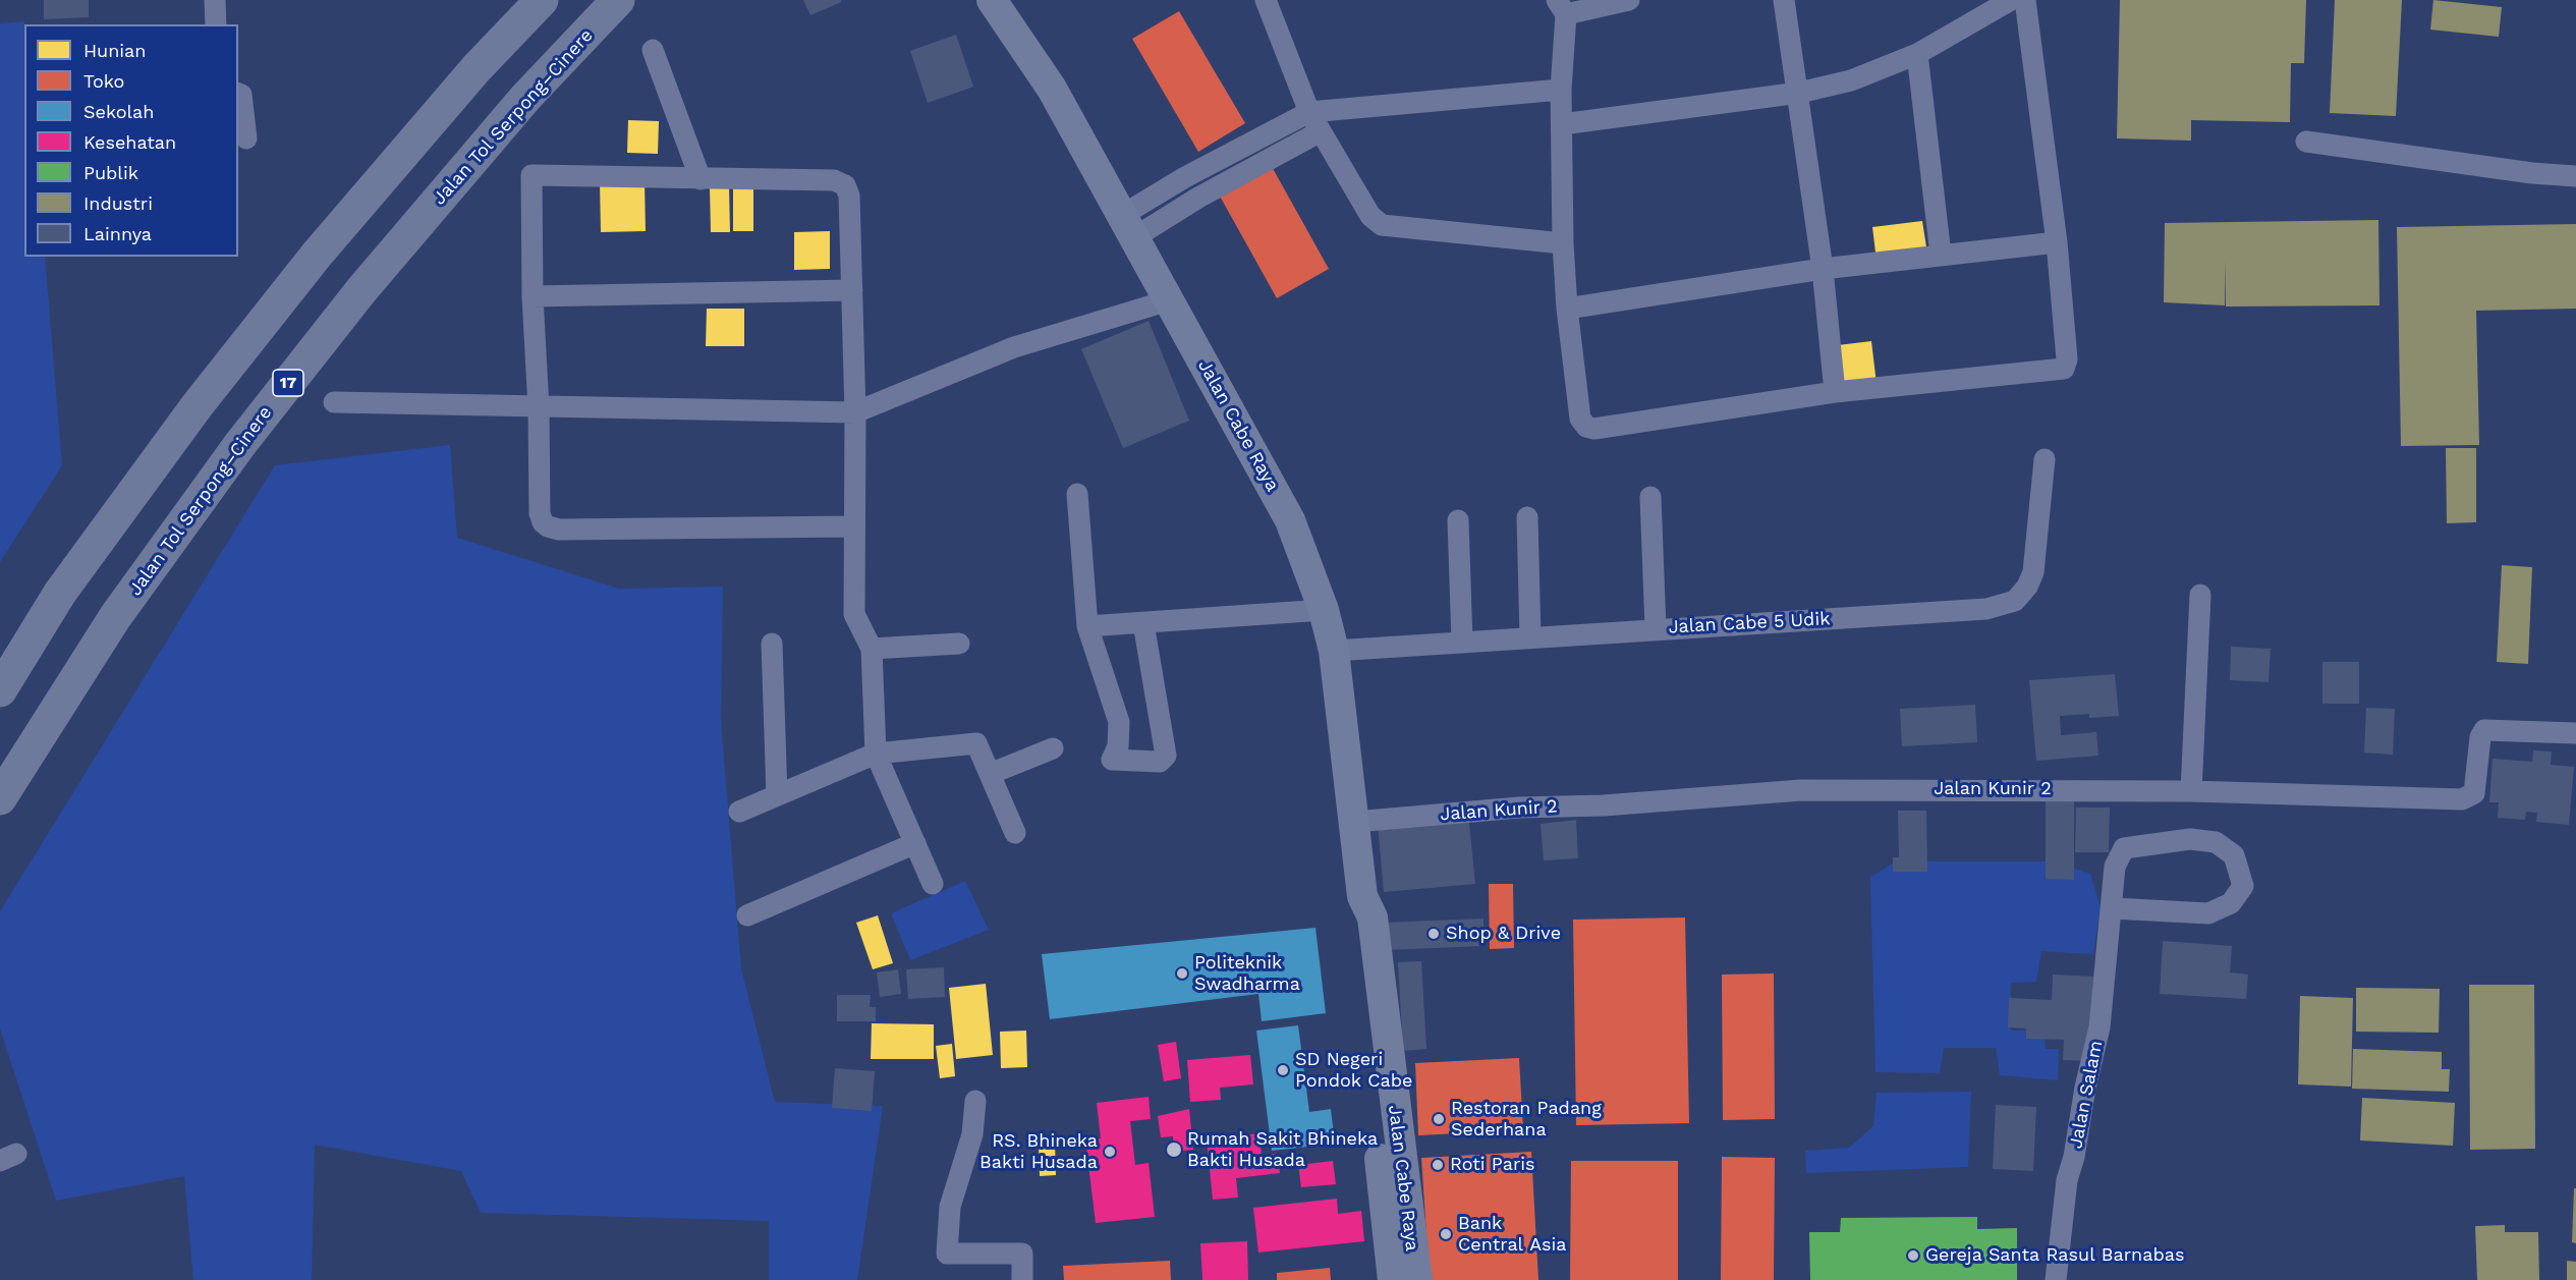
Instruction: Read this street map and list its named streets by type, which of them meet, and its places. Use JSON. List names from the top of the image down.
{
  "streets": {
    "highway": ["Jalan Tol Serpong–Cinere", "17"],
    "main road": ["Jalan Cabe Raya"],
    "street": ["Jalan Cabe 5 Udik", "Jalan Kunir 2", "Jalan Salam"]
  },
  "crossings": [
    ["Jalan Cabe Raya", "Jalan Cabe 5 Udik"],
    ["Jalan Cabe Raya", "Jalan Kunir 2"]
  ],
  "places": [
    "Shop & Drive",
    "Politeknik Swadharma",
    "SD Negeri Pondok Cabe",
    "Restoran Padang Sederhana",
    "Rumah Sakit Bhineka Bakti Husada",
    "RS. Bhineka Bakti Husada",
    "Roti Paris",
    "Bank Central Asia",
    "Gereja Santa Rasul Barnabas"
  ],
  "legend": [
    "Hunian",
    "Toko",
    "Sekolah",
    "Kesehatan",
    "Publik",
    "Industri",
    "Lainnya"
  ]
}
